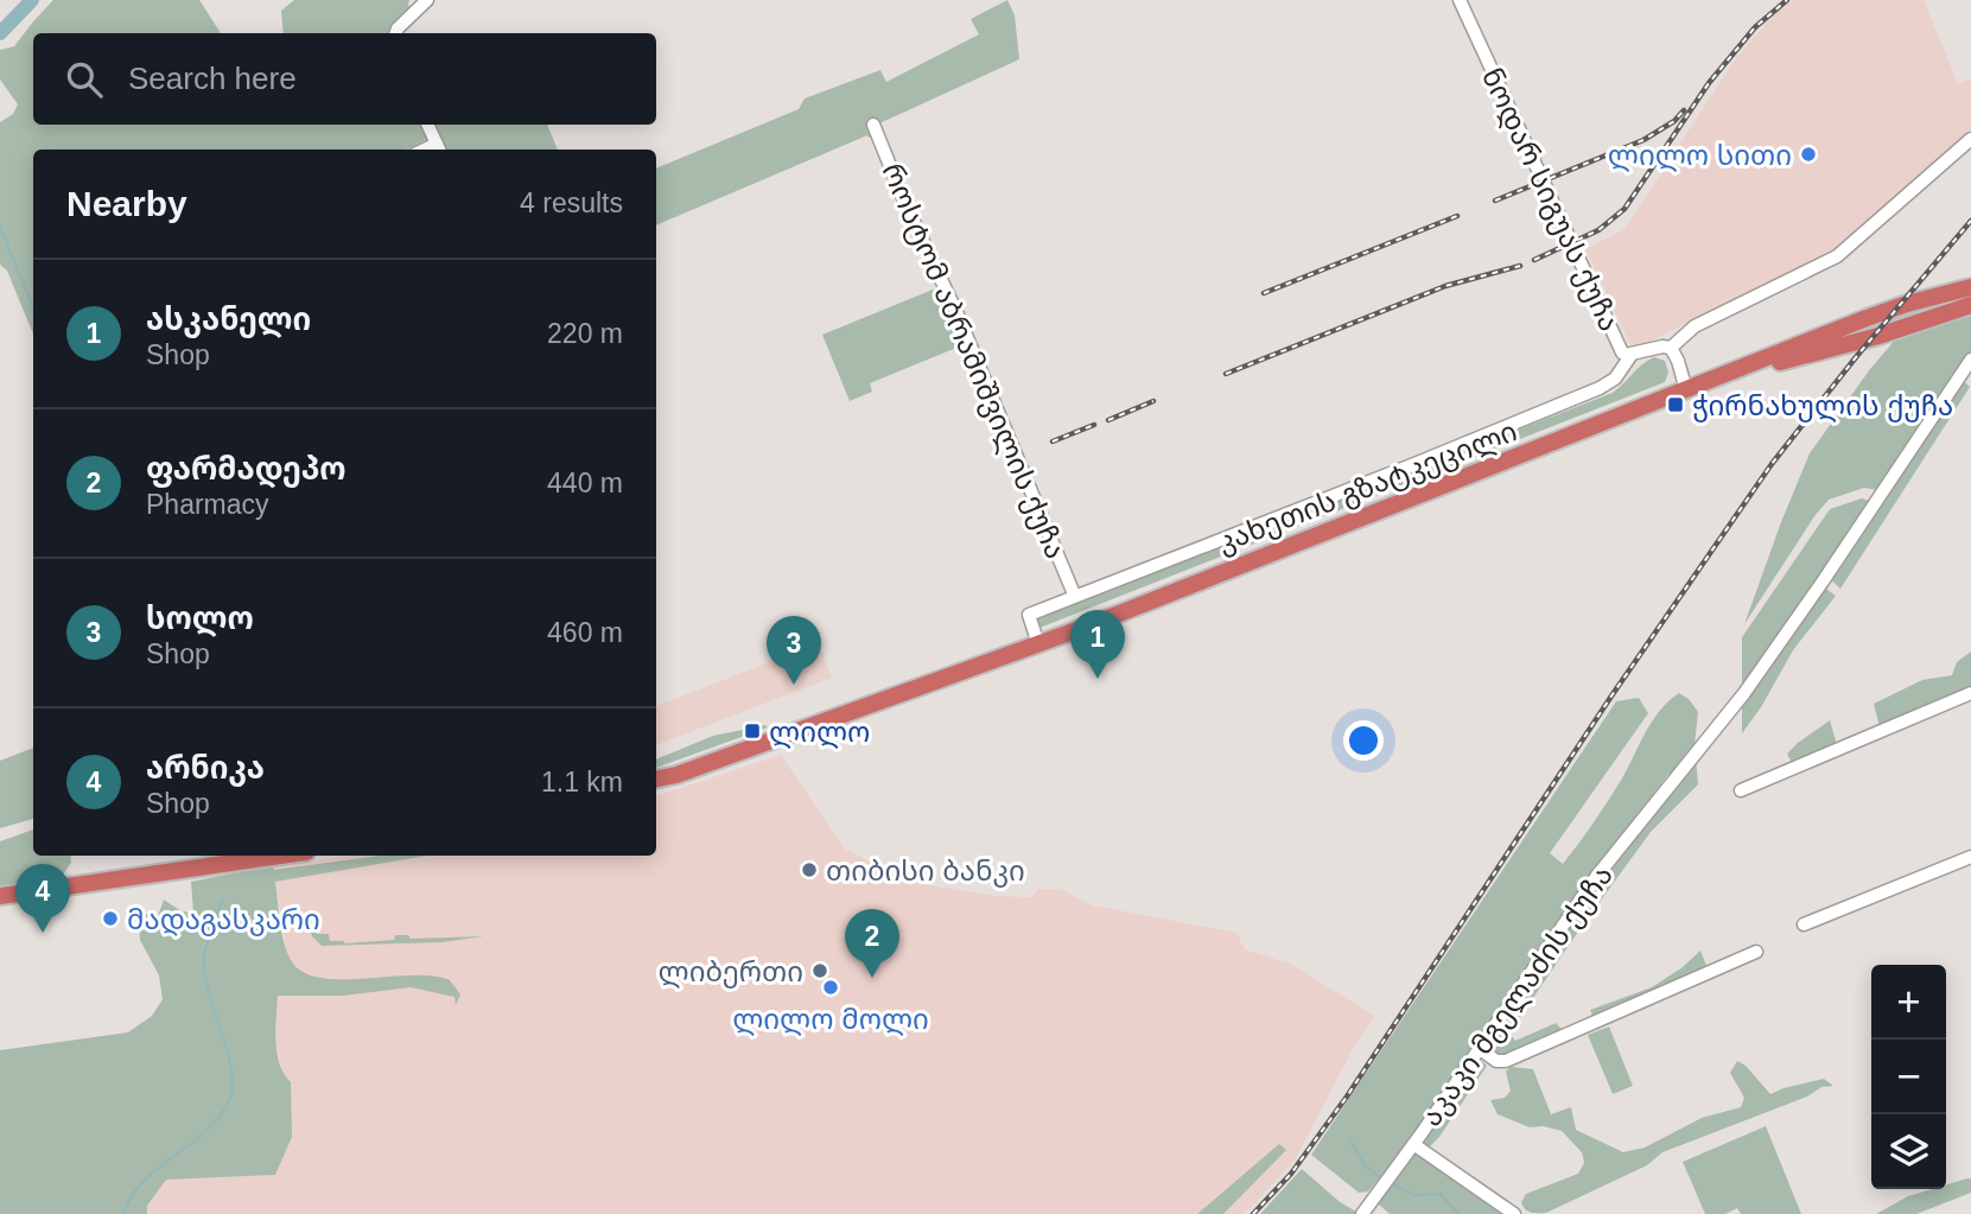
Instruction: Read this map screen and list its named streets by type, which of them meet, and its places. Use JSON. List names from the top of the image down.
{
  "streets": {
    "highway": ["კახეთის გზატკეცილი"],
    "street": ["ნოდარ სიგუას ქუჩა", "როსტომ აბრამიშვილის ქუჩა", "აკაკი მგელაძის ქუჩა"]
  },
  "crossings": [
    ["ნოდარ სიგუას ქუჩა", "როსტომ აბრამიშვილის ქუჩა"],
    ["როსტომ აბრამიშვილის ქუჩა", "კახეთის გზატკეცილი"]
  ],
  "places": {
    "other": [
      "ლილო სითი",
      "თიბისი ბანკი",
      "მადაგასკარი",
      "ლიბერთი",
      "ლილო მოლი"
    ],
    "transit": ["ჭირნახულის ქუჩა", "ლილო"]
  },
  "page": {
    "search": "Search here",
    "heading": ["Nearby", "4 results"],
    "list": [
      {
        "mark": "1",
        "name": "ასკანელი",
        "note": "Shop",
        "value": "220 m"
      },
      {
        "mark": "2",
        "name": "ფარმადეპო",
        "note": "Pharmacy",
        "value": "440 m"
      },
      {
        "mark": "3",
        "name": "სოლო",
        "note": "Shop",
        "value": "460 m"
      },
      {
        "mark": "4",
        "name": "არნიკა",
        "note": "Shop",
        "value": "1.1 km"
      }
    ],
    "pins": [
      "1",
      "3",
      "4",
      "2"
    ],
    "map_buttons": ["+", "−"]
  }
}
